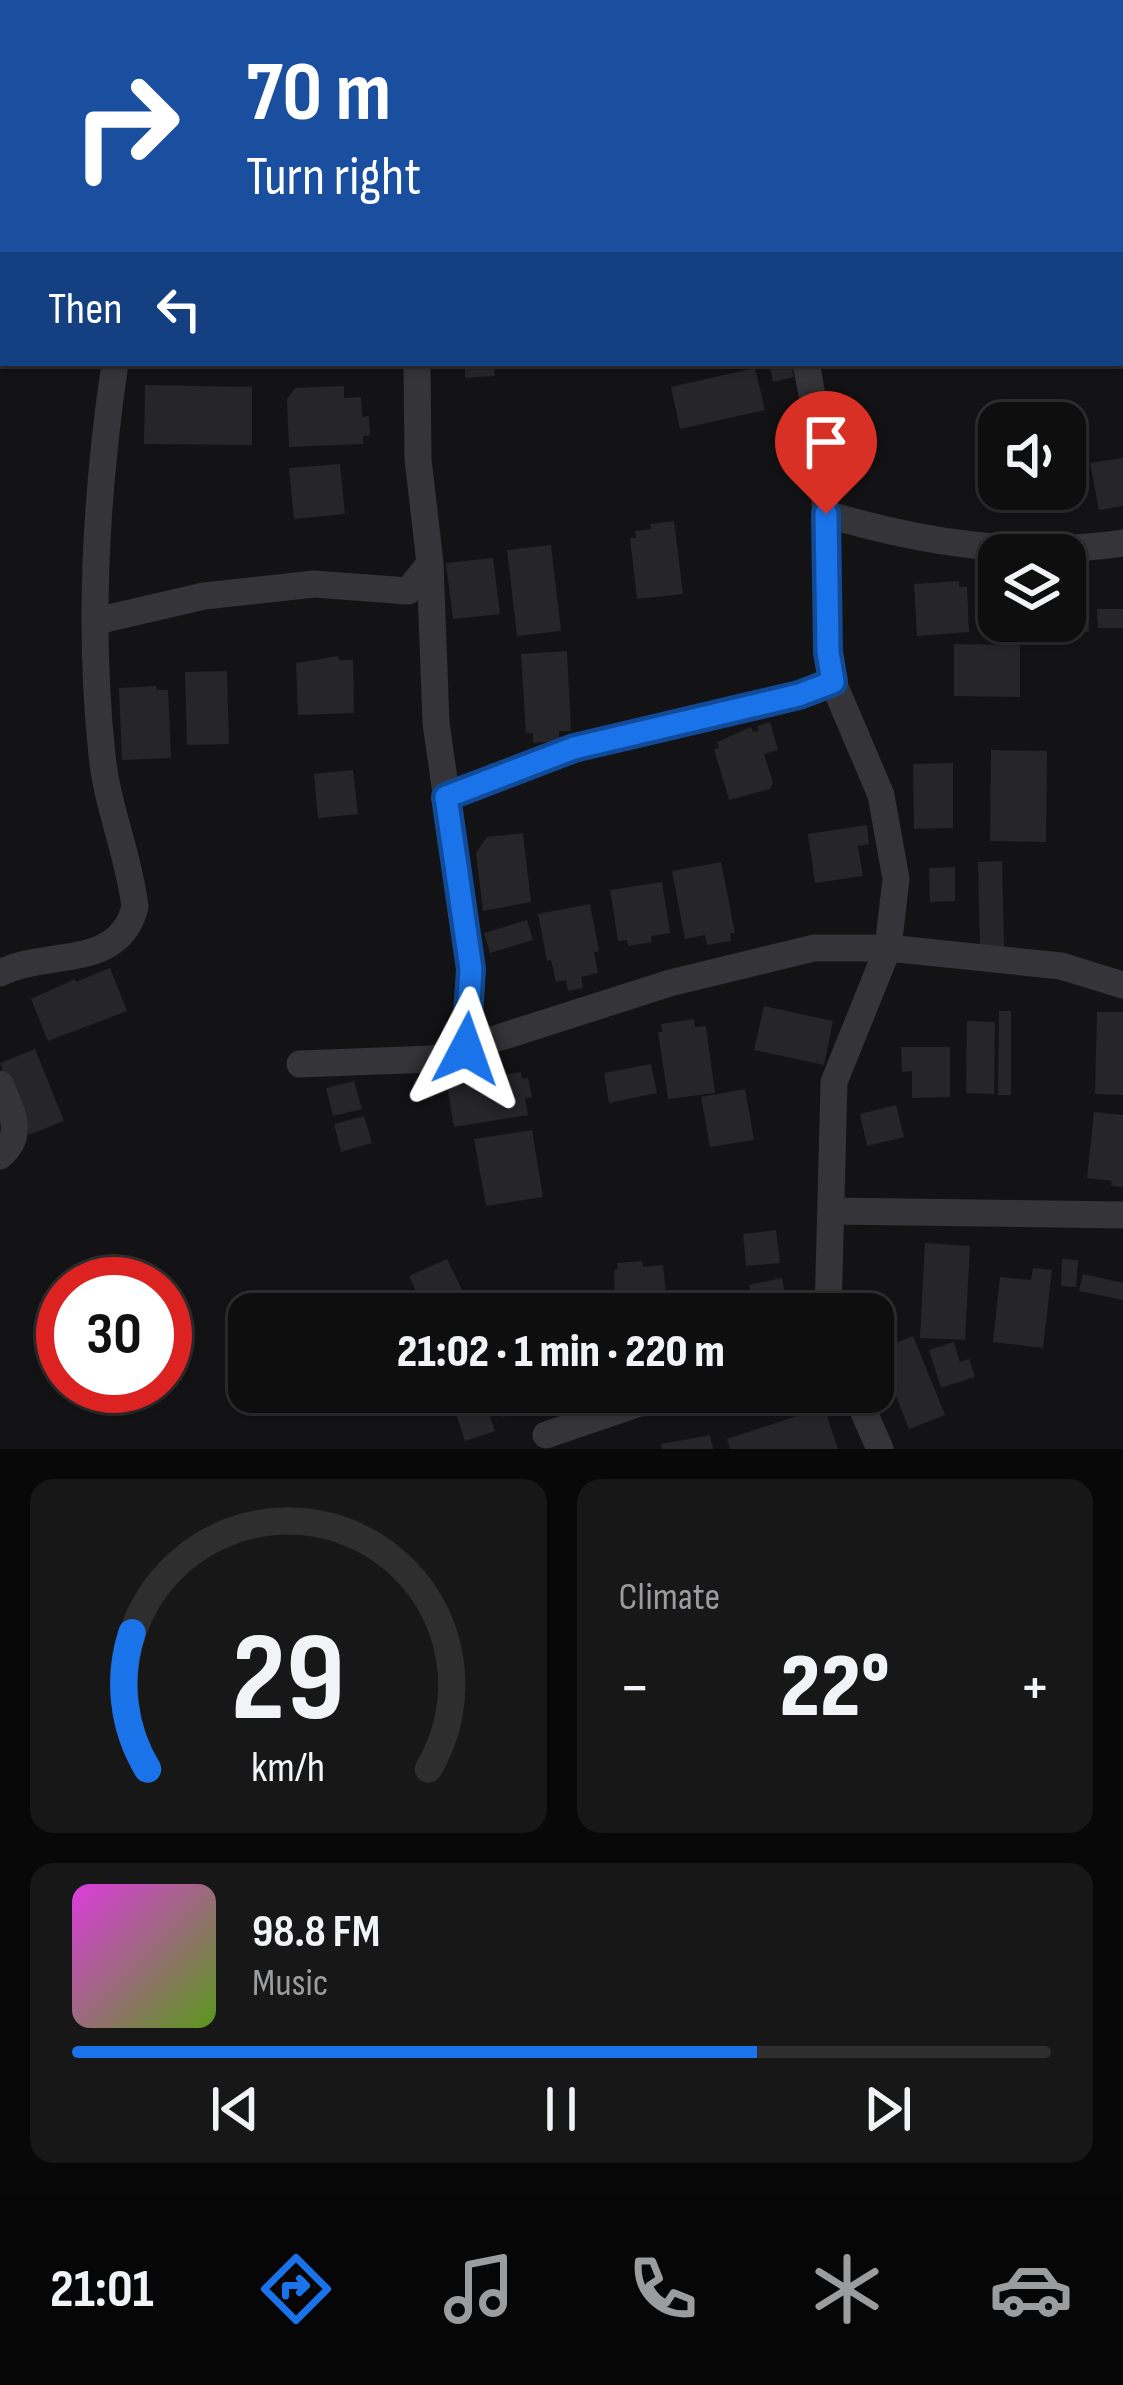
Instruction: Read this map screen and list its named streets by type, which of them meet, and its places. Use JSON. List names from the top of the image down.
{
  "page": {
    "turn": ["70 m", "Turn right"],
    "then": "Then",
    "limit": "30",
    "trip": "21:02 · 1 min · 220 m",
    "tile": "Climate",
    "heat": ["−", "22°", "+"],
    "song": ["98.8 FM", "Music"],
    "tabs": "21:01",
    "gauge": ["29", "km/h"]
  }
}
